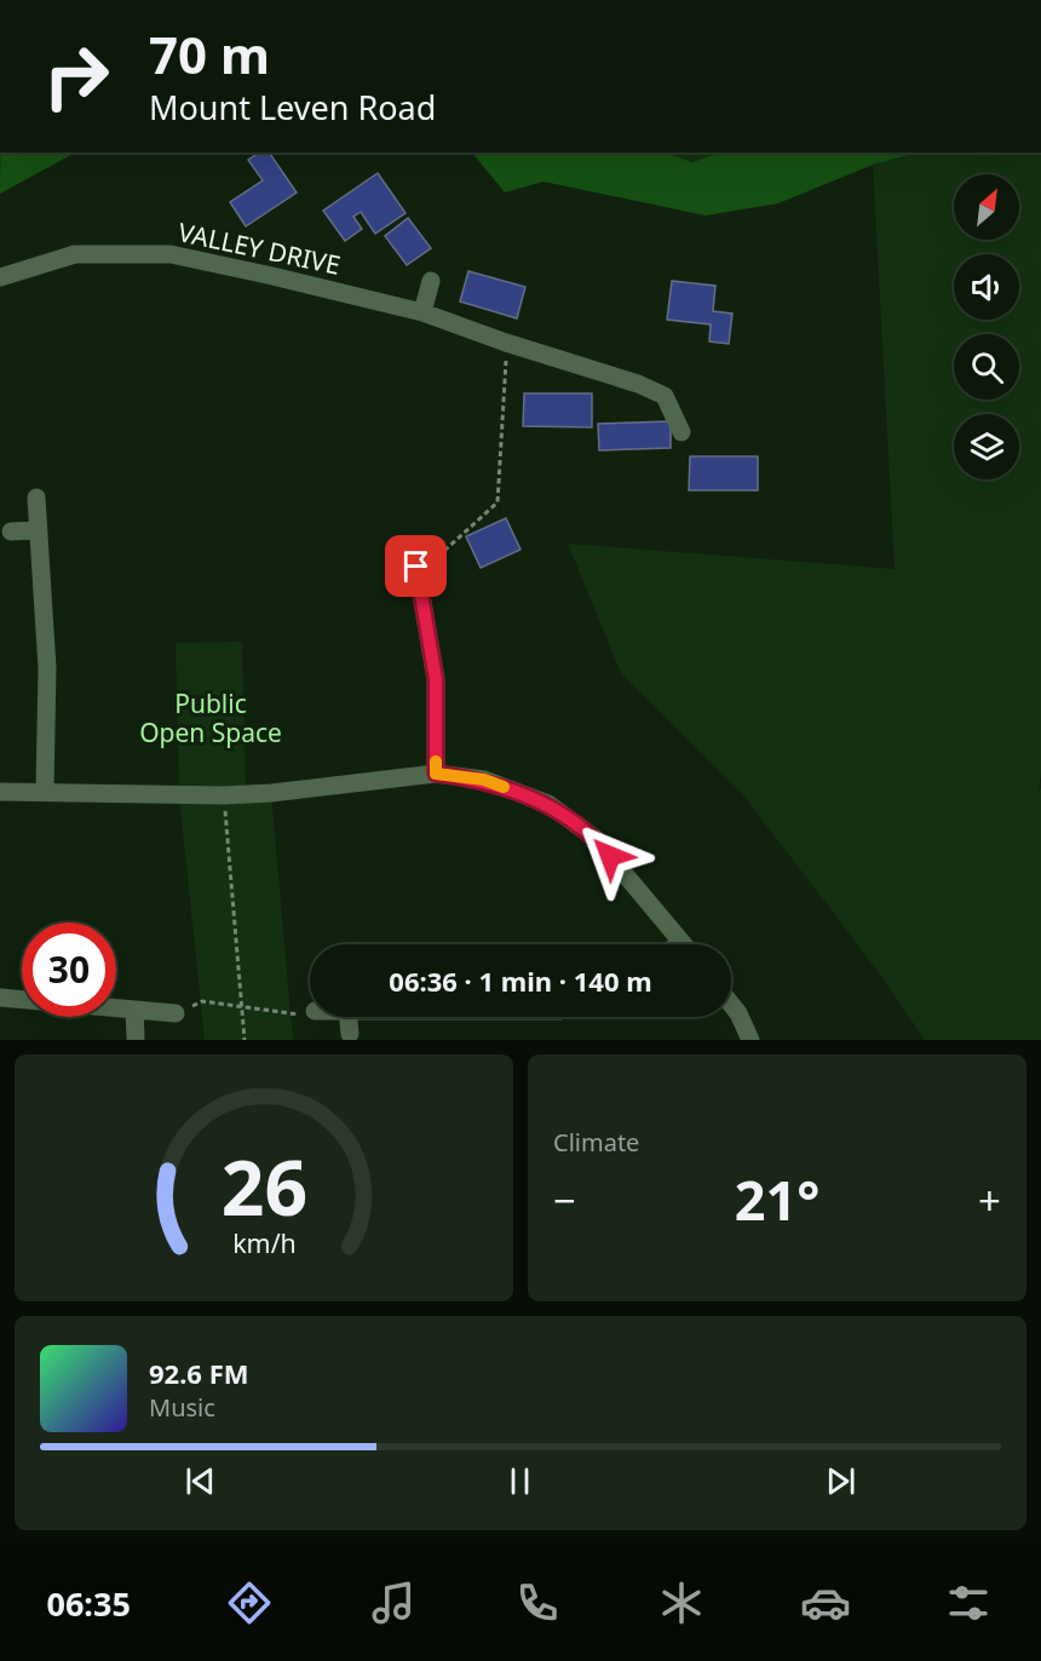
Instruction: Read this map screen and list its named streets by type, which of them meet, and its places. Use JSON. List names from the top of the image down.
{
  "streets": {
    "street": ["VALLEY DRIVE"]
  },
  "parks": ["Public Open Space"],
  "north": "top right",
  "page": {
    "turn": ["70 m", "Mount Leven Road"],
    "limit": "30",
    "trip": "06:36 · 1 min · 140 m",
    "tile": "Climate",
    "heat": ["−", "21°", "+"],
    "song": ["92.6 FM", "Music"],
    "tabs": "06:35",
    "gauge": ["26", "km/h"]
  }
}
